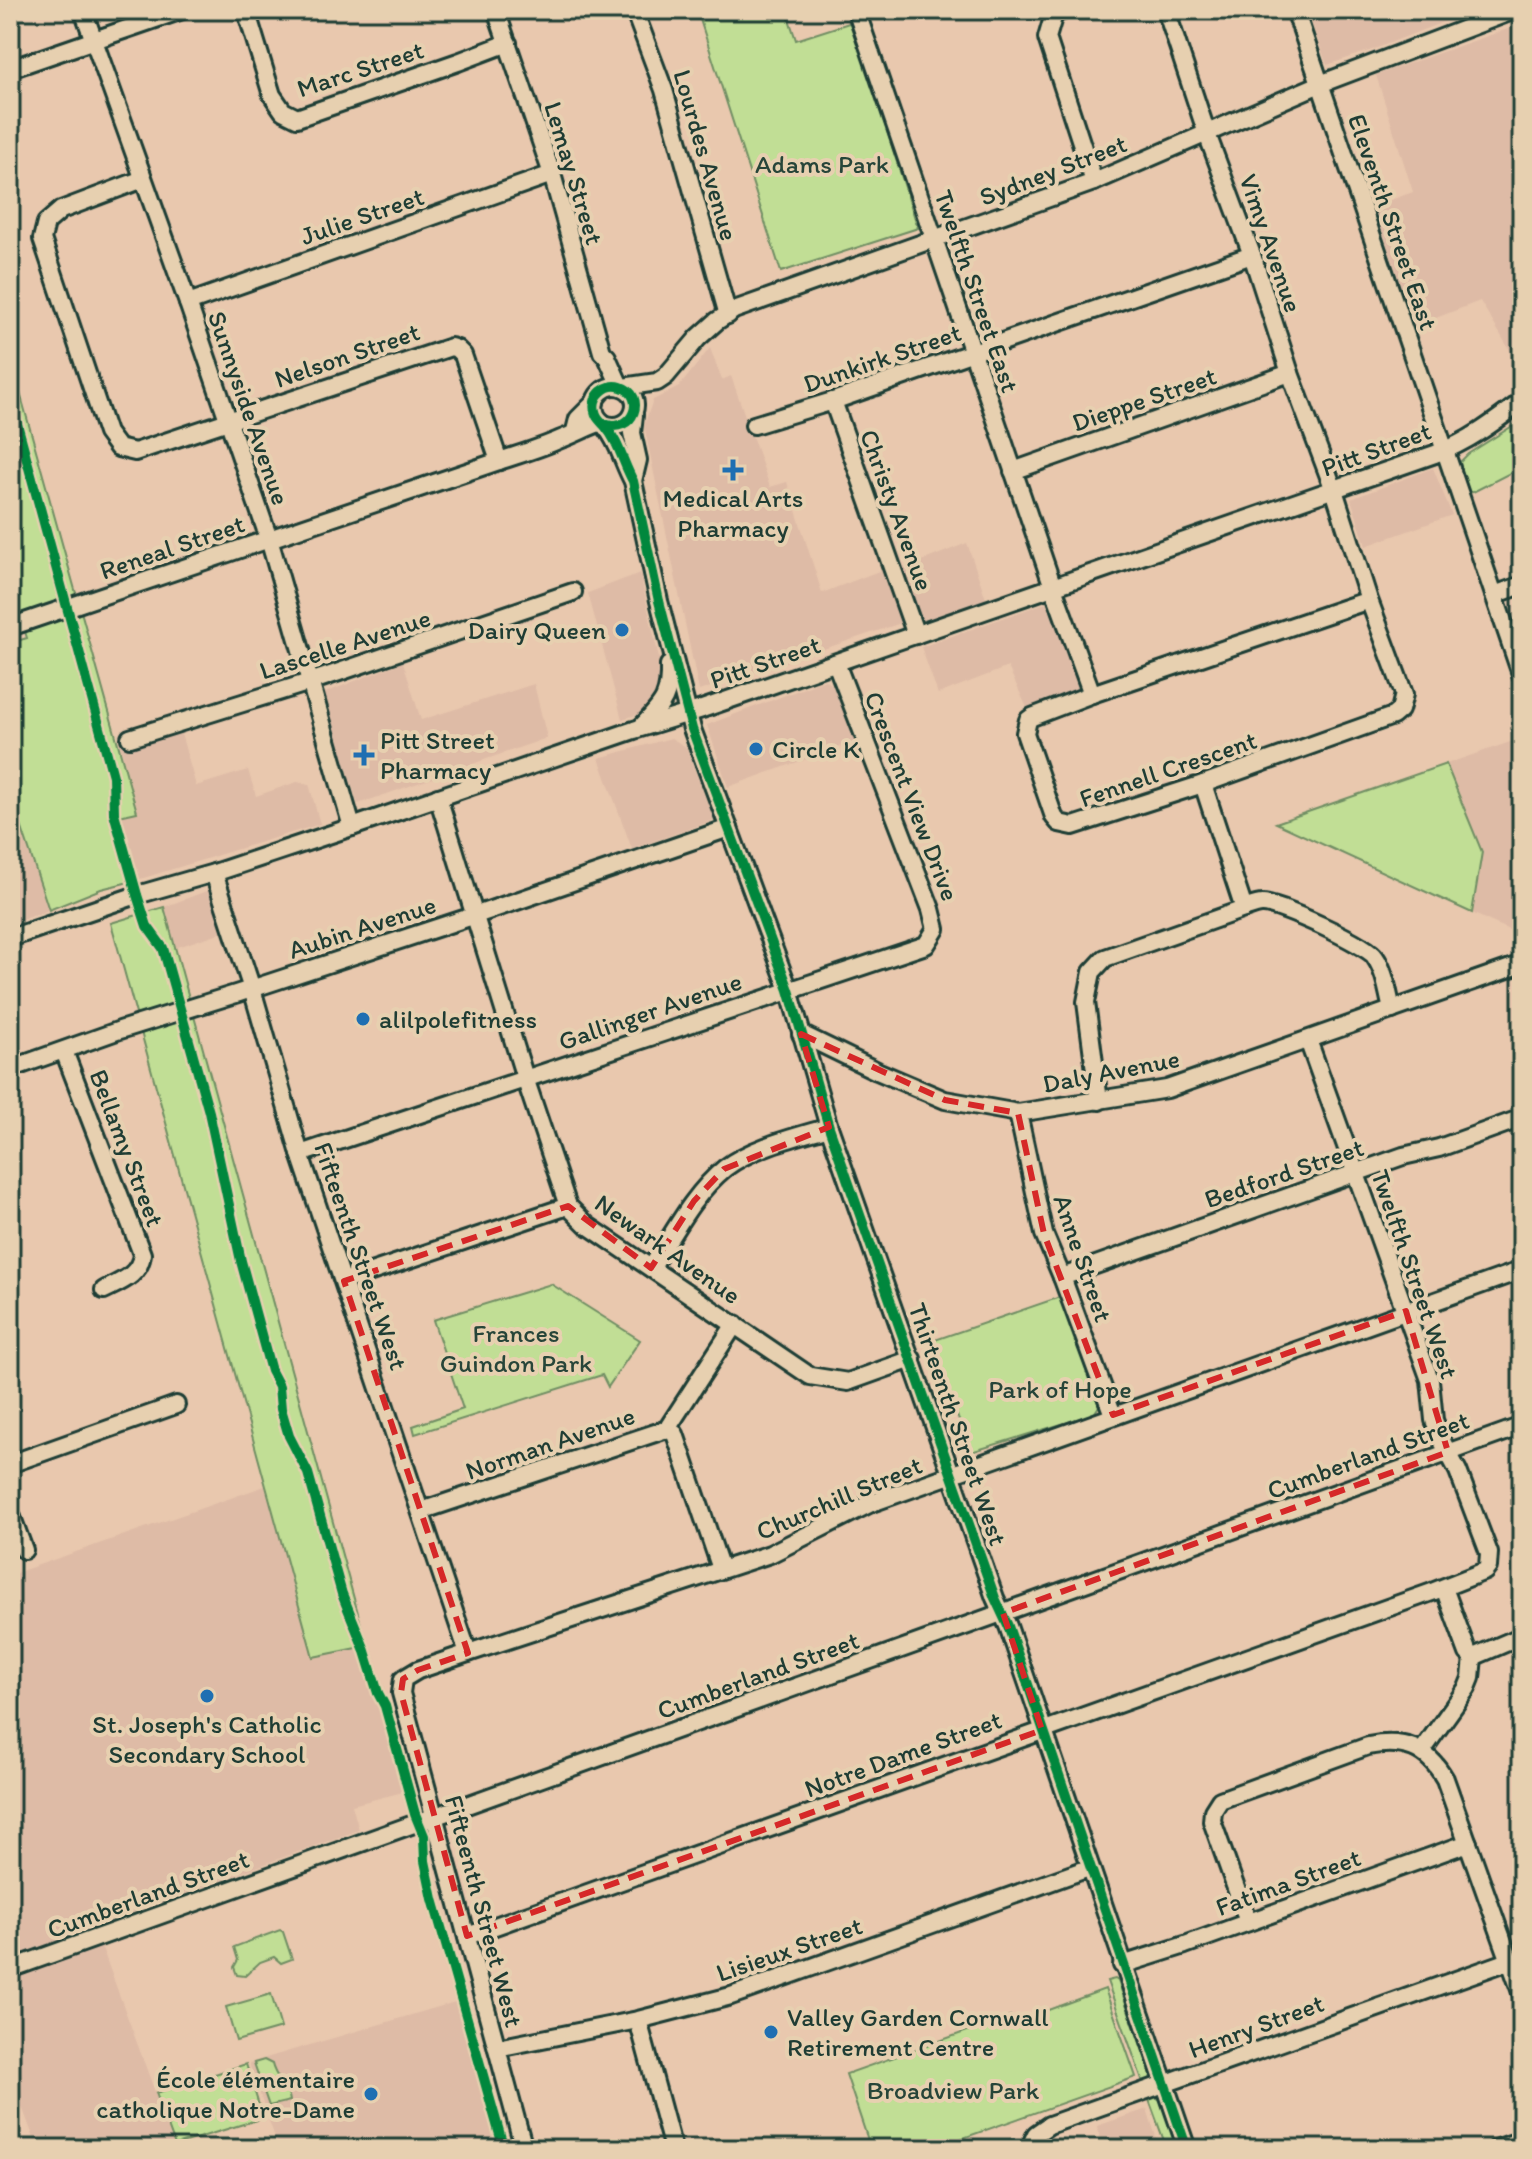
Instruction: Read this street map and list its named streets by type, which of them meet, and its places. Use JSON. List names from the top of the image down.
{
  "streets": {
    "street": [
      "Marc Street",
      "Lourdes Avenue",
      "Sydney Street",
      "Lemay Street",
      "Julie Street",
      "Eleventh Street East",
      "Vimy Avenue",
      "Twelfth Street East",
      "Nelson Street",
      "Dunkirk Street",
      "Dieppe Street",
      "Sunnyside Avenue",
      "Pitt Street",
      "Christy Avenue",
      "Reneal Street",
      "Lascelle Avenue",
      "Fennell Crescent",
      "Crescent View Drive",
      "Aubin Avenue",
      "Gallinger Avenue",
      "Daly Avenue",
      "Bellamy Street",
      "Bedford Street",
      "Newark Avenue",
      "Fifteenth Street West",
      "Anne Street",
      "Twelfth Street West",
      "Thirteenth Street West",
      "Norman Avenue",
      "Cumberland Street",
      "Churchill Street",
      "Notre Dame Street",
      "Fatima Street",
      "Lisieux Street",
      "Henry Street"
    ]
  },
  "crossings": [
    ["Marc Street", "Lemay Street"],
    ["Lourdes Avenue", "Sydney Street"],
    ["Sydney Street", "Lemay Street"],
    ["Sydney Street", "Eleventh Street East"],
    ["Sydney Street", "Vimy Avenue"],
    ["Sydney Street", "Twelfth Street East"],
    ["Sydney Street", "Reneal Street"],
    ["Lemay Street", "Julie Street"],
    ["Lemay Street", "Reneal Street"],
    ["Julie Street", "Sunnyside Avenue"],
    ["Eleventh Street East", "Pitt Street"],
    ["Vimy Avenue", "Dunkirk Street"],
    ["Vimy Avenue", "Dieppe Street"],
    ["Vimy Avenue", "Pitt Street"],
    ["Vimy Avenue", "Fennell Crescent"],
    ["Twelfth Street East", "Dunkirk Street"],
    ["Twelfth Street East", "Dieppe Street"],
    ["Twelfth Street East", "Pitt Street"],
    ["Nelson Street", "Sunnyside Avenue"],
    ["Nelson Street", "Reneal Street"],
    ["Dunkirk Street", "Christy Avenue"],
    ["Sunnyside Avenue", "Pitt Street"],
    ["Sunnyside Avenue", "Reneal Street"],
    ["Sunnyside Avenue", "Lascelle Avenue"],
    ["Pitt Street", "Christy Avenue"],
    ["Pitt Street", "Fennell Crescent"],
    ["Pitt Street", "Crescent View Drive"],
    ["Pitt Street", "Fifteenth Street West"],
    ["Pitt Street", "Thirteenth Street West"],
    ["Crescent View Drive", "Gallinger Avenue"],
    ["Crescent View Drive", "Thirteenth Street West"],
    ["Aubin Avenue", "Bellamy Street"],
    ["Aubin Avenue", "Fifteenth Street West"],
    ["Aubin Avenue", "Thirteenth Street West"],
    ["Gallinger Avenue", "Fifteenth Street West"],
    ["Gallinger Avenue", "Thirteenth Street West"],
    ["Daly Avenue", "Anne Street"],
    ["Daly Avenue", "Twelfth Street West"],
    ["Daly Avenue", "Thirteenth Street West"],
    ["Bedford Street", "Anne Street"],
    ["Bedford Street", "Twelfth Street West"],
    ["Newark Avenue", "Fifteenth Street West"],
    ["Newark Avenue", "Thirteenth Street West"],
    ["Newark Avenue", "Norman Avenue"],
    ["Fifteenth Street West", "Norman Avenue"],
    ["Fifteenth Street West", "Cumberland Street"],
    ["Fifteenth Street West", "Churchill Street"],
    ["Fifteenth Street West", "Notre Dame Street"],
    ["Fifteenth Street West", "Lisieux Street"],
    ["Anne Street", "Churchill Street"],
    ["Twelfth Street West", "Cumberland Street"],
    ["Twelfth Street West", "Churchill Street"],
    ["Twelfth Street West", "Notre Dame Street"],
    ["Thirteenth Street West", "Cumberland Street"],
    ["Thirteenth Street West", "Churchill Street"],
    ["Thirteenth Street West", "Notre Dame Street"],
    ["Thirteenth Street West", "Fatima Street"],
    ["Thirteenth Street West", "Lisieux Street"],
    ["Thirteenth Street West", "Henry Street"]
  ],
  "parks": [
    "Adams Park",
    "Frances Guindon Park",
    "Park of Hope",
    "Broadview Park"
  ],
  "places": {
    "health": ["Medical Arts Pharmacy", "Pitt Street Pharmacy"],
    "other": [
      "Dairy Queen",
      "Circle K",
      "alilpolefitness",
      "St. Joseph's Catholic Secondary School",
      "Valley Garden Cornwall Retirement Centre",
      "École élémentaire catholique Notre-Dame"
    ]
  }
}
